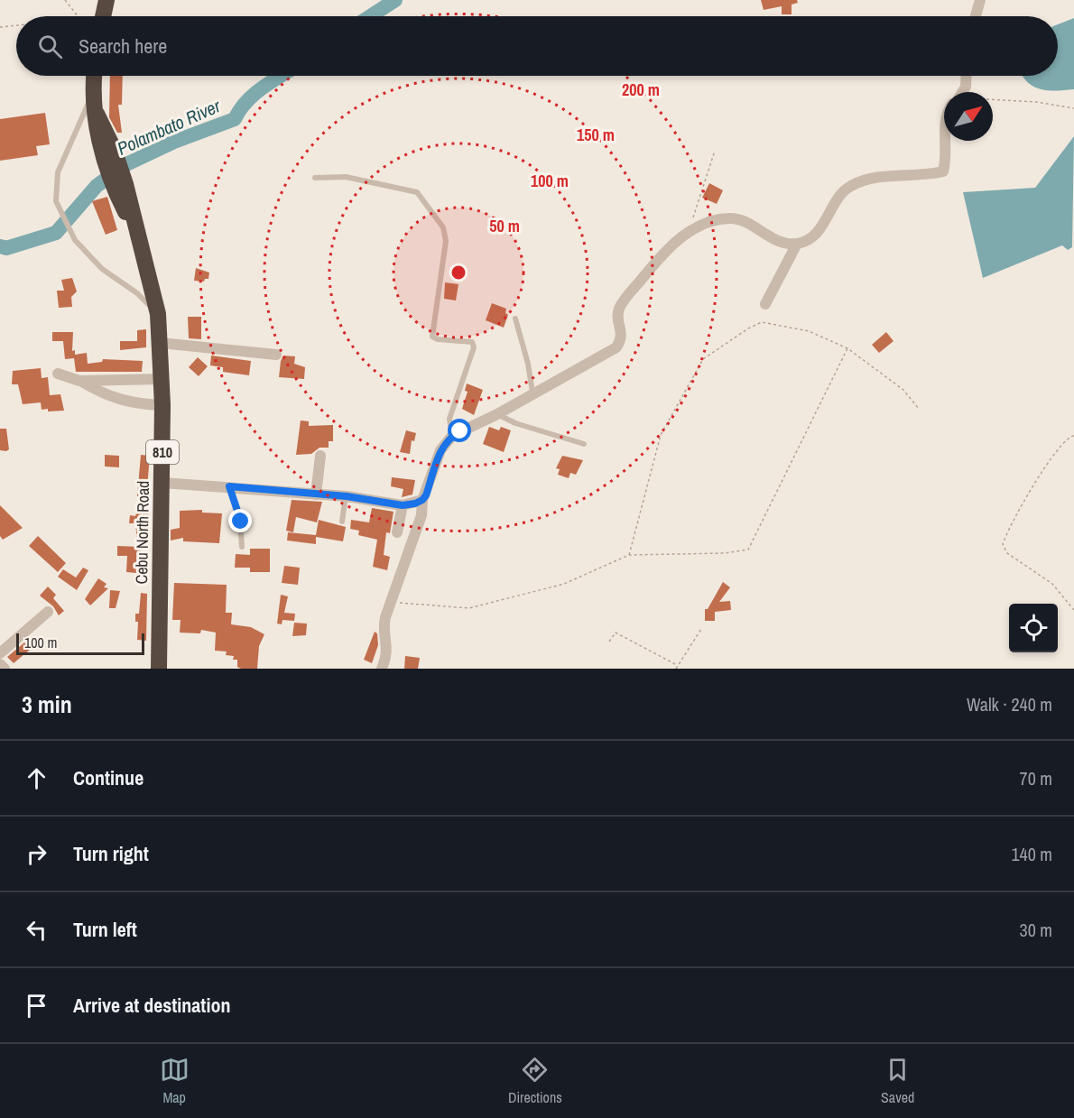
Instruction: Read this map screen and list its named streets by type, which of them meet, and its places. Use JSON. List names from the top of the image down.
{
  "streets": {
    "highway": ["810", "Cebu North Road"]
  },
  "water": ["Polambato River"],
  "scale_bar": "100 m",
  "north": "top right",
  "page": {
    "search": "Search here",
    "scale": "100 m",
    "heading": ["3 min", "Walk · 240 m"],
    "list": [
      ["Continue", "70 m"],
      ["Turn right", "140 m"],
      ["Turn left", "30 m"],
      "Arrive at destination"
    ],
    "nav": ["Map", "Directions", "Saved"]
  },
  "rings": [
    "200 m",
    "150 m",
    "100 m",
    "50 m"
  ]
}
